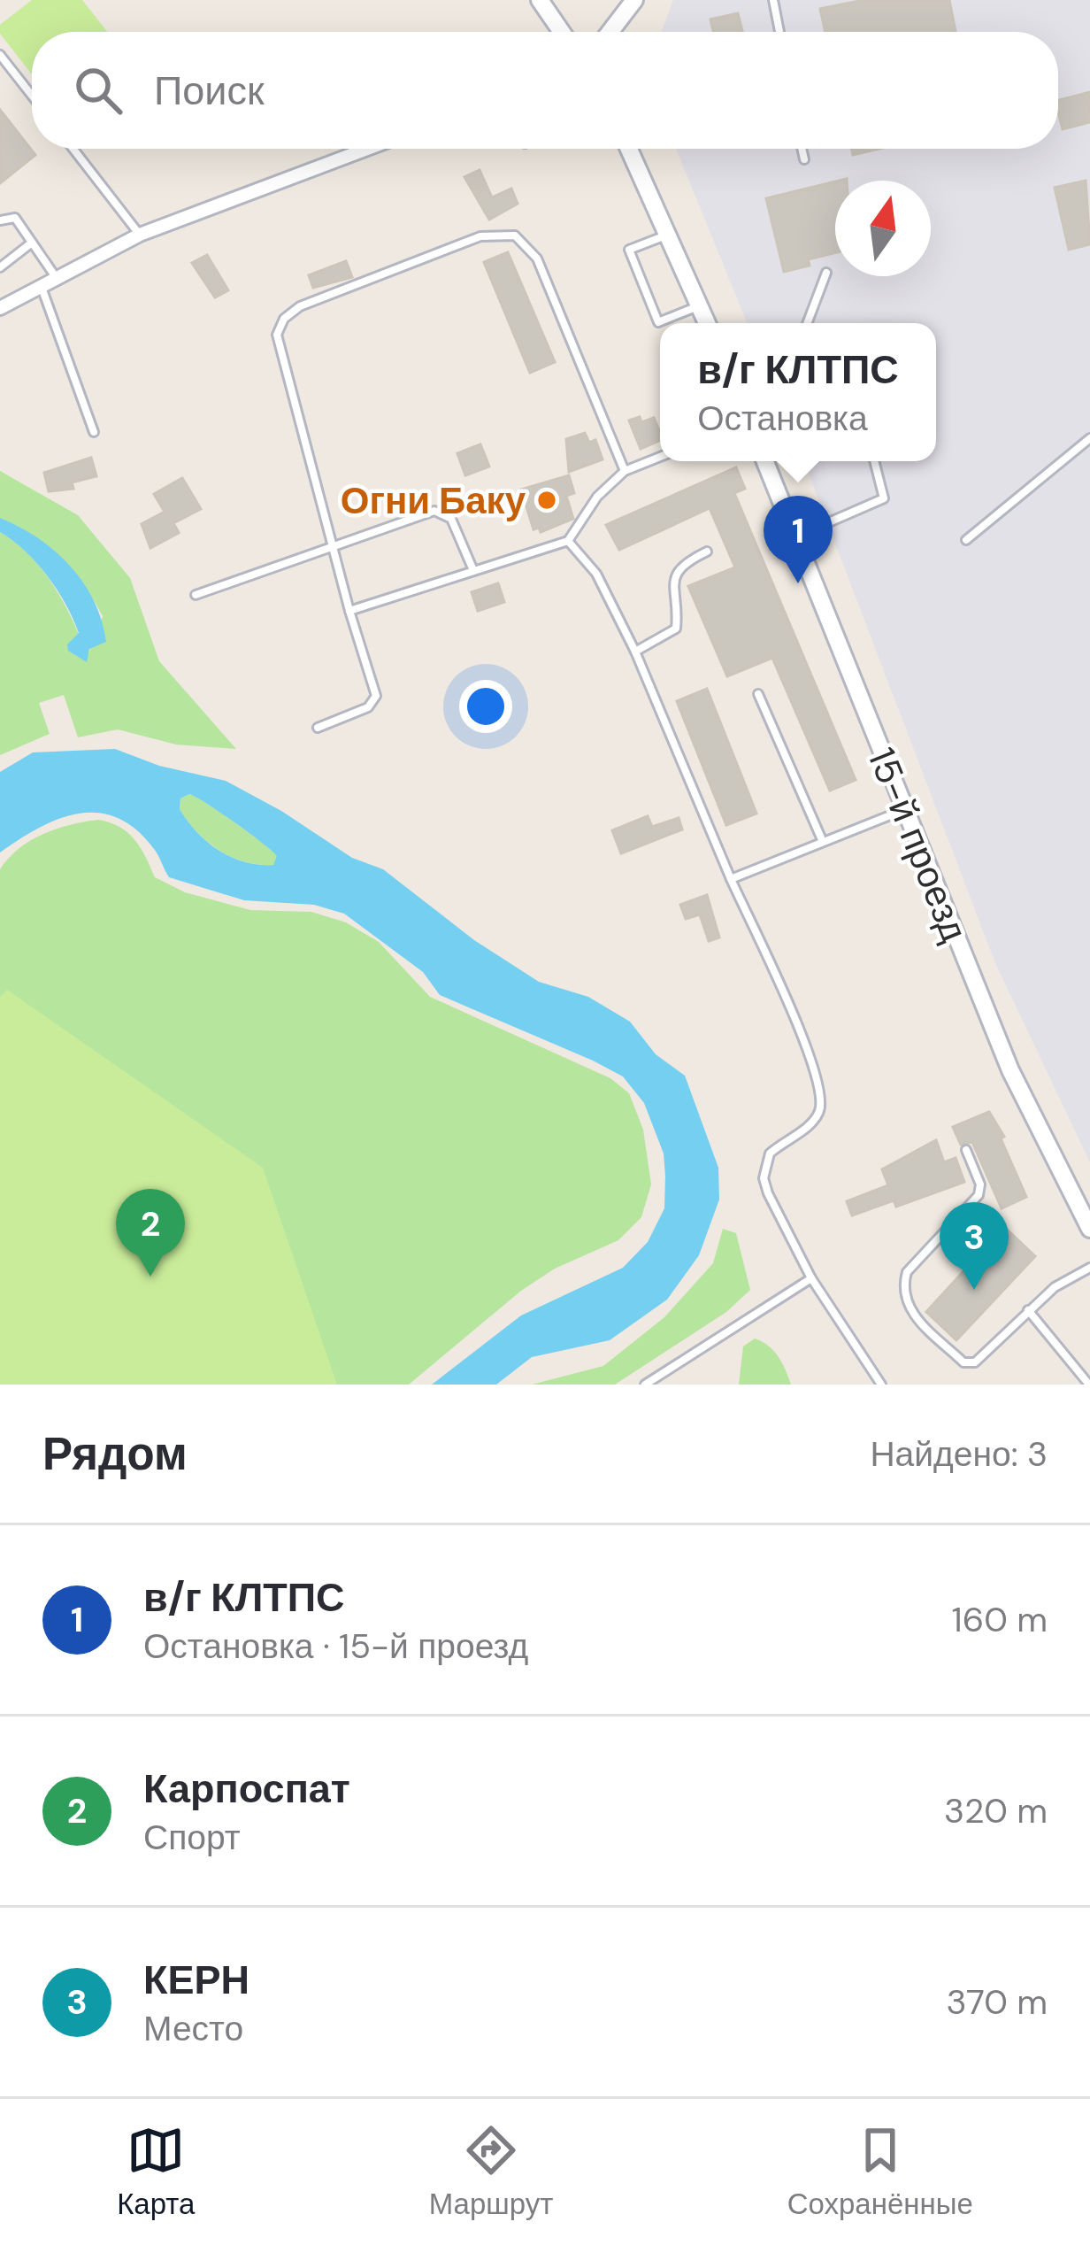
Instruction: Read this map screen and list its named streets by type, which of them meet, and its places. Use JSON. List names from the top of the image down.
{
  "streets": {
    "main road": ["15-й проезд"]
  },
  "places": ["Огни Баку"],
  "north": "top",
  "page": {
    "search": "Поиск",
    "popup": ["в/г КЛТПС", "Остановка"],
    "pins": ["1", "2", "3"],
    "heading": ["Рядом", "Найдено: 3"],
    "list": [
      {
        "mark": "1",
        "name": "в/г КЛТПС",
        "note": "Остановка · 15-й проезд",
        "value": "160 m"
      },
      {
        "mark": "2",
        "name": "Карпоспат",
        "note": "Спорт",
        "value": "320 m"
      },
      {
        "mark": "3",
        "name": "КЕРН",
        "note": "Место",
        "value": "370 m"
      }
    ],
    "nav": ["Карта", "Маршрут", "Сохранённые"]
  }
}
